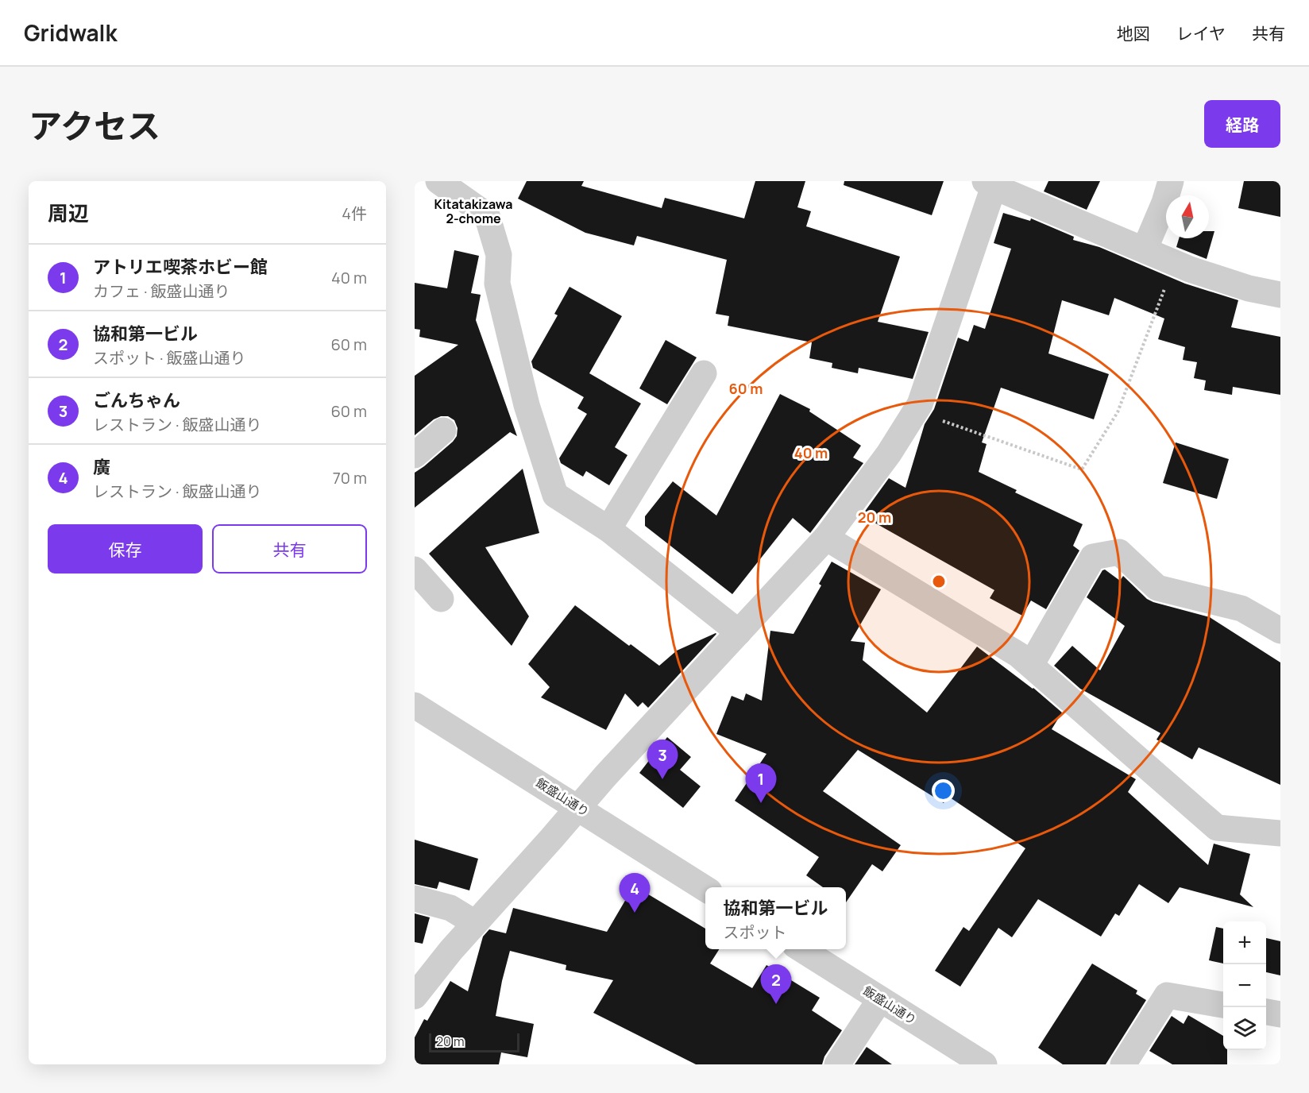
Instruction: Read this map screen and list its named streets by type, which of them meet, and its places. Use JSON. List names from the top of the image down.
{
  "streets": {
    "street": ["飯盛山通り"]
  },
  "districts": ["Kitatakizawa 2-chome"],
  "scale_bar": "20 m",
  "north": "top",
  "page": {
    "header": "Gridwalk",
    "nav": ["地図", "レイヤ", "共有"],
    "title": "アクセス",
    "buttons": [
      "経路",
      ["保存", "共有"]
    ],
    "heading": ["周辺", "4件"],
    "list": [
      {
        "mark": "1",
        "name": "アトリエ喫茶ホビー館",
        "note": "カフェ · 飯盛山通り",
        "value": "40 m"
      },
      {
        "mark": "2",
        "name": "協和第一ビル",
        "note": "スポット · 飯盛山通り",
        "value": "60 m"
      },
      {
        "mark": "3",
        "name": "ごんちゃん",
        "note": "レストラン · 飯盛山通り",
        "value": "60 m"
      },
      {
        "mark": "4",
        "name": "廣",
        "note": "レストラン · 飯盛山通り",
        "value": "70 m"
      }
    ],
    "pins": [
      "3",
      "1",
      "4",
      "2"
    ],
    "popup": ["協和第一ビル", "スポット"],
    "map_buttons": ["+", "−"],
    "scale": "20 m"
  },
  "rings": ["60 m", "40 m", "20 m"]
}
